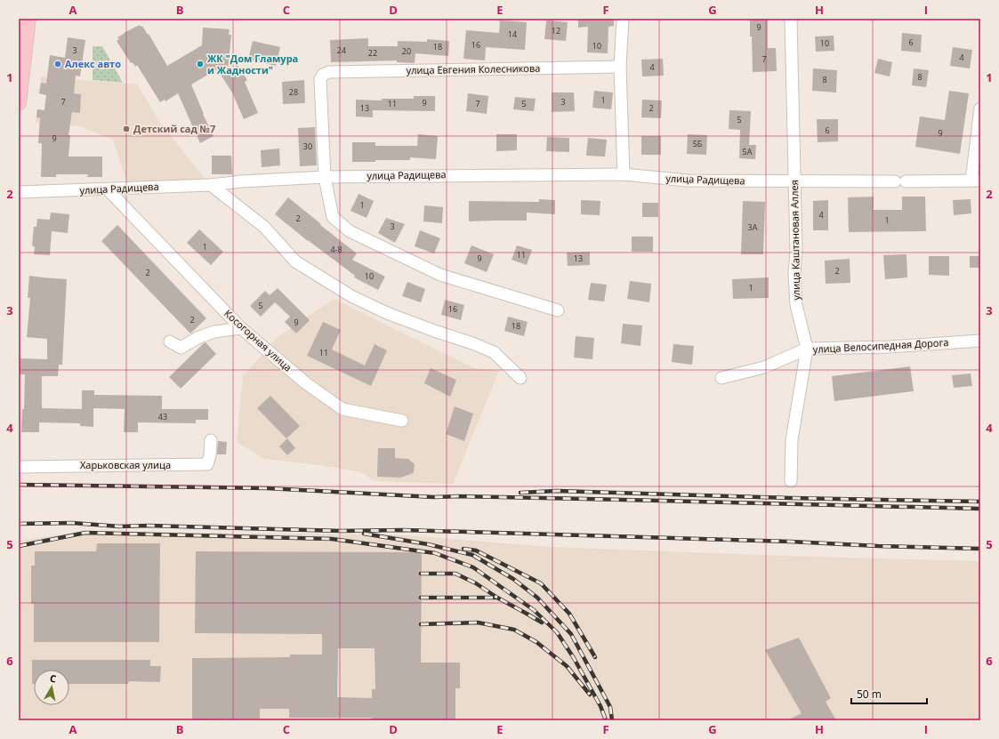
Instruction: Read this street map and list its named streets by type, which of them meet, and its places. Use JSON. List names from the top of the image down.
{
  "streets": {
    "street": [
      "улица Евгения Колесникова",
      "улица Радищева",
      "улица Каштановая Аллея",
      "Косогорная улица",
      "улица Велосипедная Дорога",
      "Харьковская улица"
    ]
  },
  "crossings": [
    ["улица Евгения Колесникова", "улица Радищева"],
    ["улица Радищева", "улица Каштановая Аллея"],
    ["улица Радищева", "Косогорная улица"],
    ["улица Каштановая Аллея", "улица Велосипедная Дорога"]
  ],
  "places": ["Алекс авто", "ЖК \"Дом Гламура и Жадности\"", "Детский сад №7"],
  "house_numbers": [
    "9",
    "12",
    "14",
    "6",
    "10",
    "16",
    "10",
    "18",
    "3",
    "24",
    "20",
    "22",
    "4",
    "7",
    "4",
    "8",
    "8",
    "28",
    "1",
    "7",
    "3",
    "9",
    "11",
    "7",
    "5",
    "13",
    "2",
    "5",
    "6",
    "9",
    "9",
    "5Б",
    "30",
    "5А",
    "1",
    "4",
    "2",
    "1",
    "3",
    "3А",
    "1",
    "4-8",
    "11",
    "9",
    "13",
    "2",
    "2",
    "10",
    "1",
    "5",
    "16",
    "2",
    "9",
    "18",
    "11",
    "43"
  ],
  "scale_bar": "50 m",
  "north": "top",
  "grid": {
    "columns": [
      "A",
      "B",
      "C",
      "D",
      "E",
      "F",
      "G",
      "H",
      "I"
    ],
    "rows": [
      "1",
      "2",
      "3",
      "4",
      "5",
      "6"
    ]
  }
}
